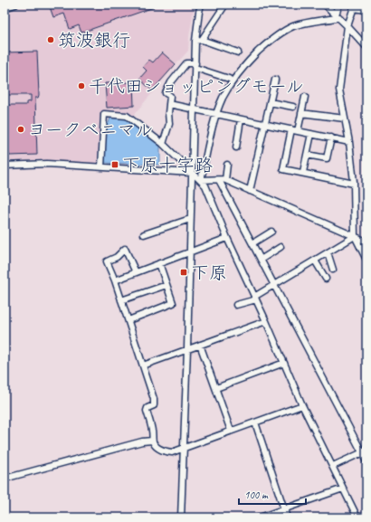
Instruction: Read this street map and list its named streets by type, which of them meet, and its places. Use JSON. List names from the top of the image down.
{
  "places": {
    "other": ["筑波銀行", "千代田ショッピングモール", "ヨークベニマル"],
    "transit": ["下原十字路", "下原"]
  },
  "scale_bar": "100 m"
}
